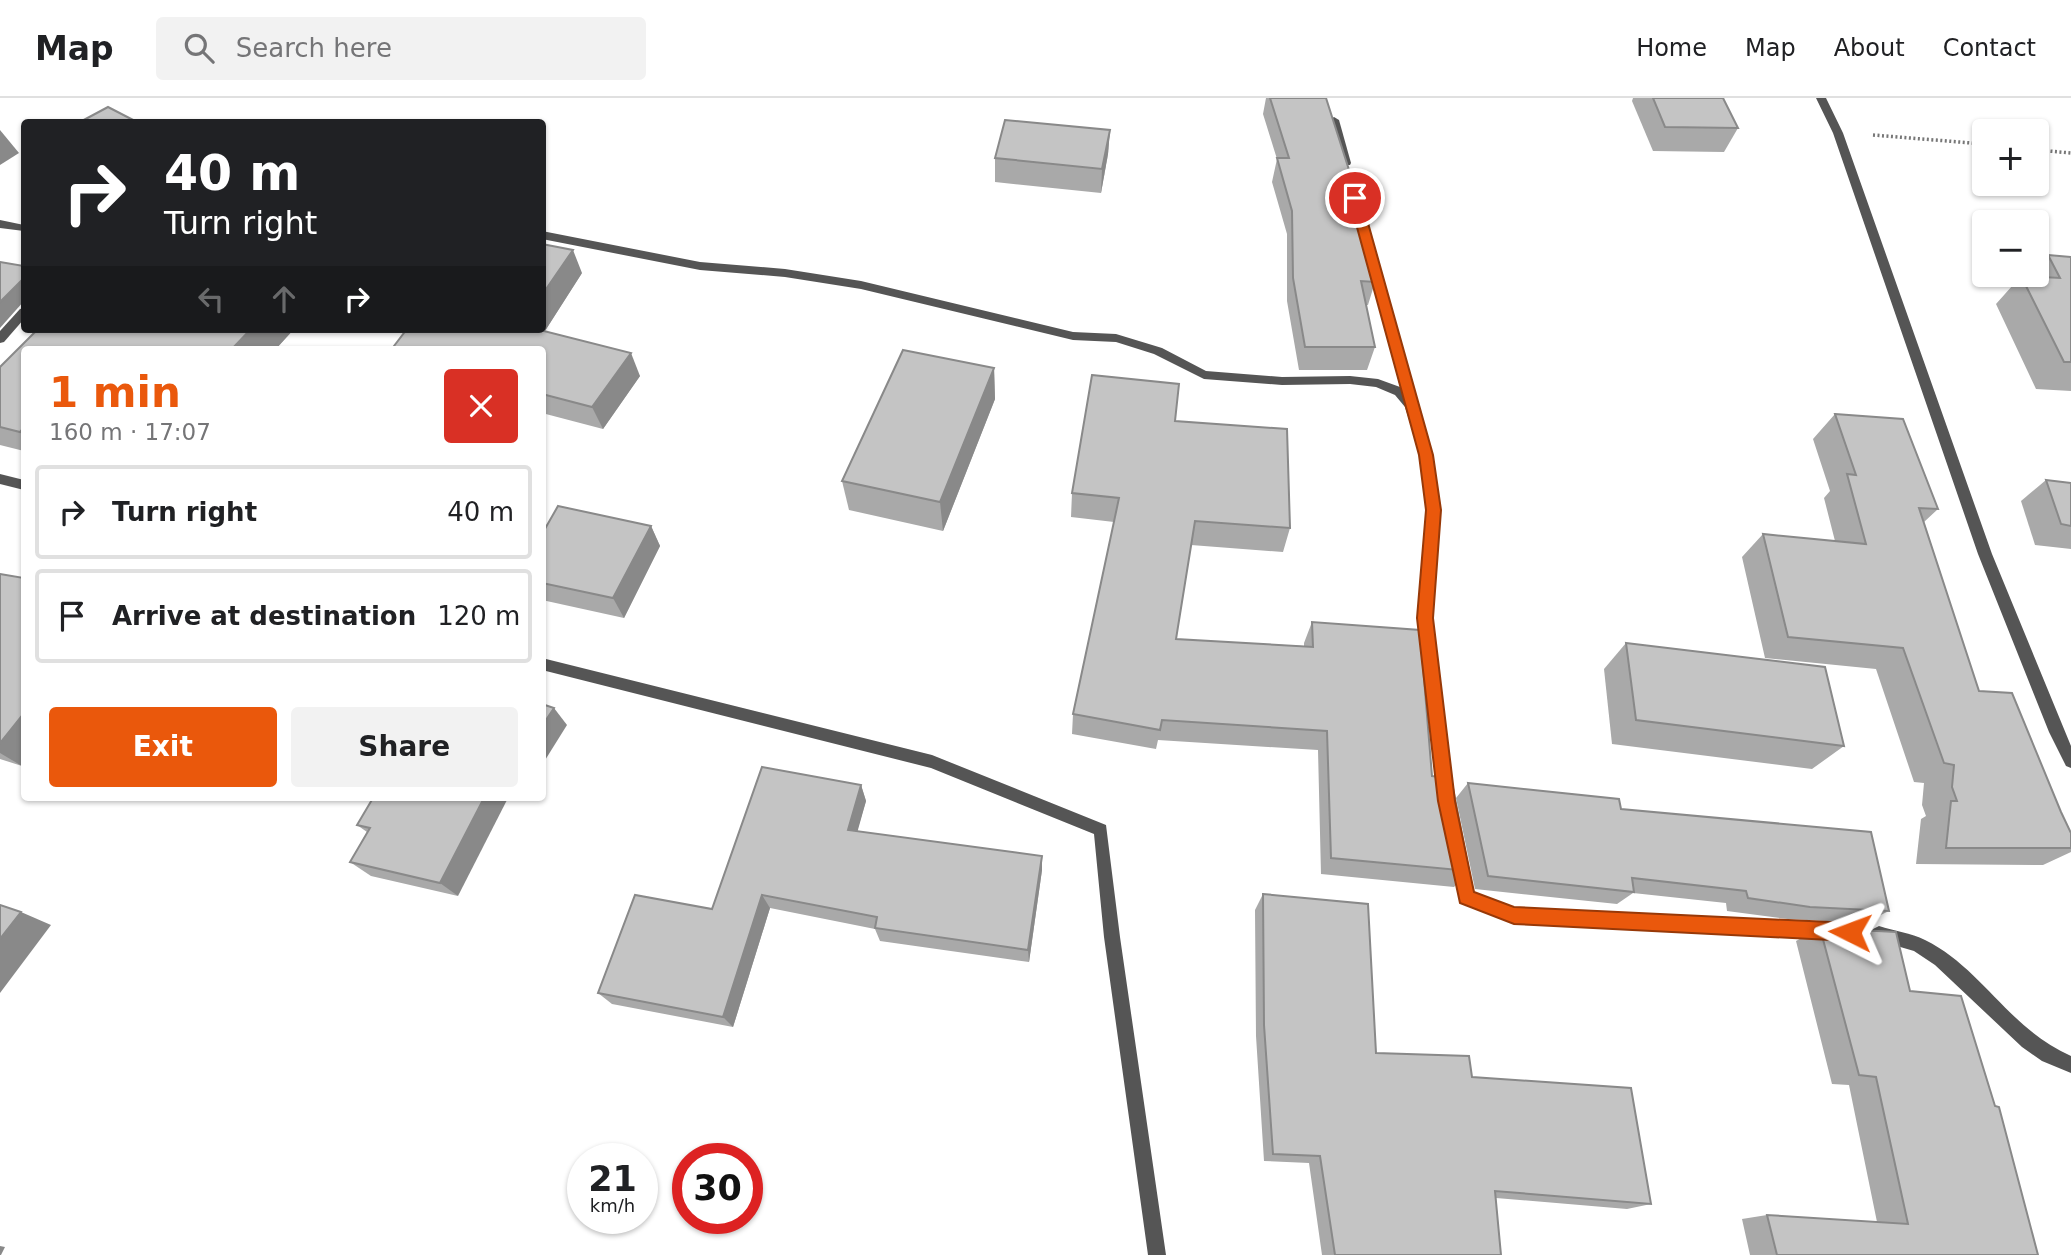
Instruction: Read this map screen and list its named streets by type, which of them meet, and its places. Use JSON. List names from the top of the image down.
{
  "page": {
    "header": "Map",
    "search": "Search here",
    "nav": [
      "Home",
      "Map",
      "About",
      "Contact"
    ],
    "map_buttons": ["+", "−"],
    "turn": ["40 m", "Turn right"],
    "heading": ["1 min", "160 m · 17:07"],
    "list": [
      {
        "name": "Turn right",
        "value": "40 m"
      },
      {
        "name": "Arrive at destination",
        "value": "120 m"
      }
    ],
    "buttons": ["Exit", "Share"],
    "speed": "21 km/h",
    "limit": "30"
  }
}
